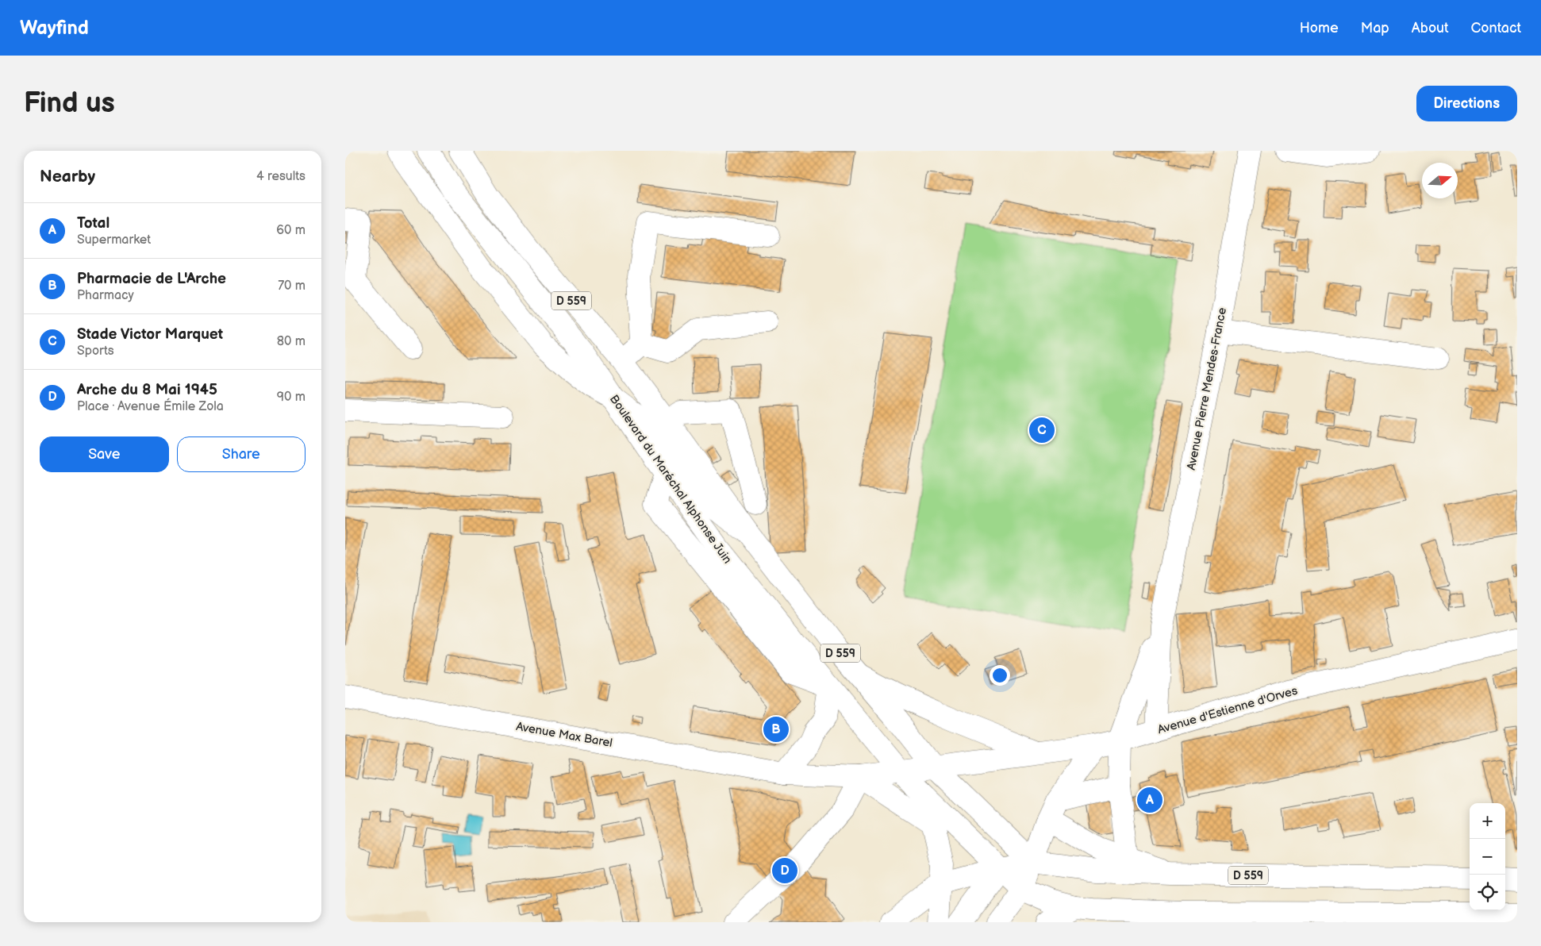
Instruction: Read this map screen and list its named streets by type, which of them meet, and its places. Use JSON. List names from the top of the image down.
{
  "streets": {
    "main road": [
      "D 559",
      "Avenue Pierre Mendes-France",
      "Boulevard du Maréchal Alphonse Juin",
      "Avenue d'Estienne d'Orves",
      "Avenue Max Barel"
    ]
  },
  "crossings": [
    ["D 559", "Boulevard du Maréchal Alphonse Juin"],
    ["D 559", "Avenue d'Estienne d'Orves"],
    ["D 559", "Avenue Max Barel"],
    ["Boulevard du Maréchal Alphonse Juin", "Avenue Max Barel"],
    ["Avenue d'Estienne d'Orves", "Avenue Max Barel"]
  ],
  "north": "right",
  "page": {
    "header": "Wayfind",
    "nav": [
      "Home",
      "Map",
      "About",
      "Contact"
    ],
    "buttons": [
      "Directions",
      ["Save", "Share"]
    ],
    "title": "Find us",
    "heading": ["Nearby", "4 results"],
    "list": [
      {
        "mark": "A",
        "name": "Total",
        "note": "Supermarket",
        "value": "60 m"
      },
      {
        "mark": "B",
        "name": "Pharmacie de L'Arche",
        "note": "Pharmacy",
        "value": "70 m"
      },
      {
        "mark": "C",
        "name": "Stade Victor Marquet",
        "note": "Sports",
        "value": "80 m"
      },
      {
        "mark": "D",
        "name": "Arche du 8 Mai 1945",
        "note": "Place · Avenue Émile Zola",
        "value": "90 m"
      }
    ],
    "pins": [
      "C",
      "B",
      "A",
      "D"
    ],
    "map_buttons": ["+", "−"]
  }
}
